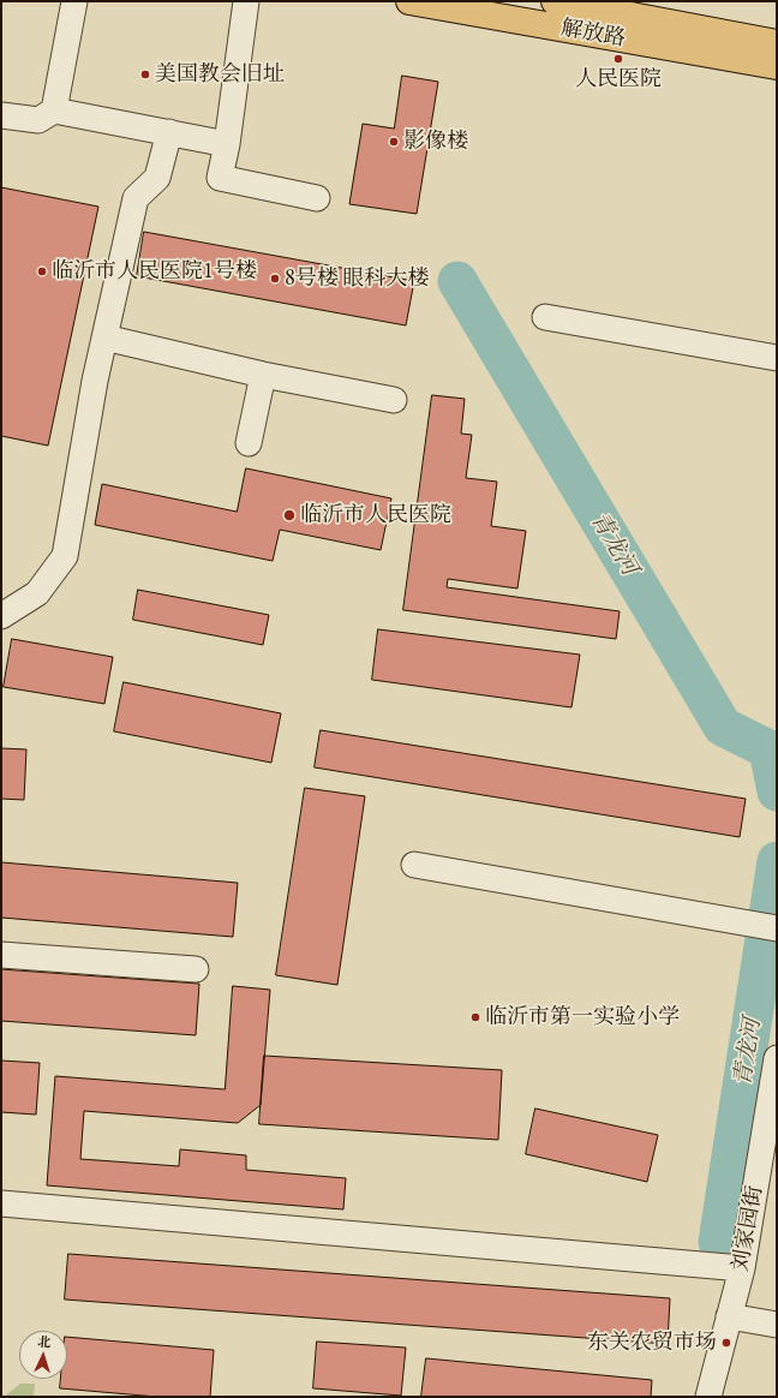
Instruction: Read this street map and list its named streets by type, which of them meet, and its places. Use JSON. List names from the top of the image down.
{
  "streets": {
    "main road": ["解放路"],
    "street": ["刘家园街"]
  },
  "water": ["青龙河"],
  "places": [
    "人民医院",
    "美国教会旧址",
    "影像楼",
    "临沂市人民医院1号楼",
    "8号楼 眼科大楼",
    "临沂市人民医院",
    "临沂市第一实验小学",
    "东关农贸市场"
  ],
  "north": "top"
}
